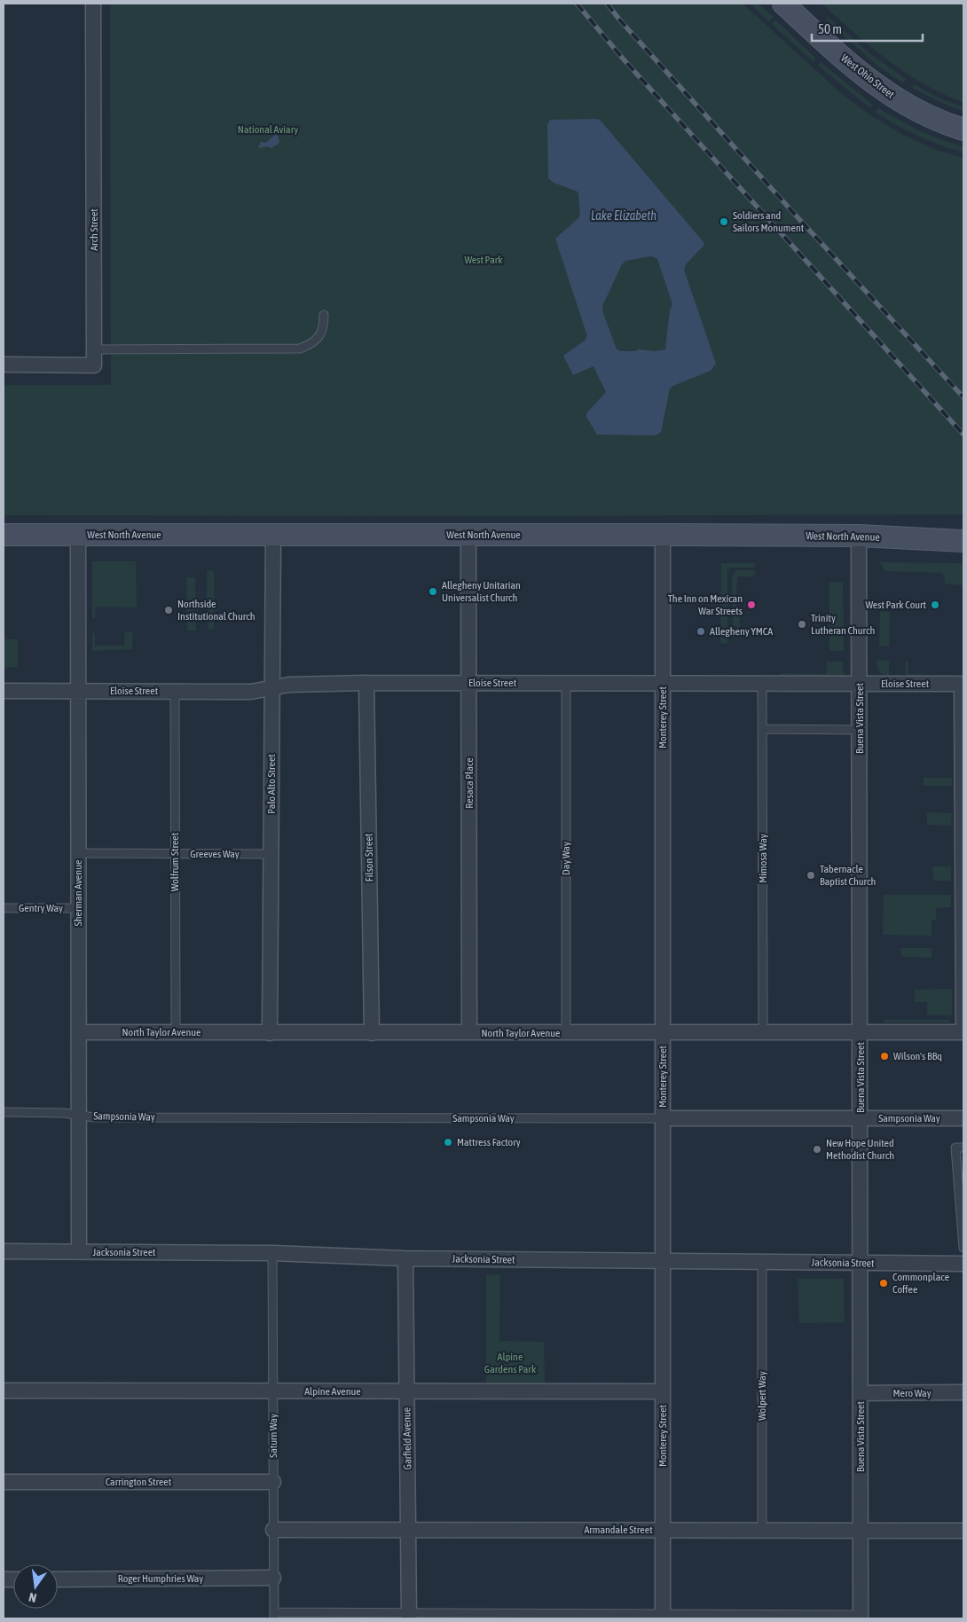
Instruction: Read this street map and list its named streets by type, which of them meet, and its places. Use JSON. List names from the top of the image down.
{
  "streets": {
    "main road": ["West Ohio Street", "West North Avenue"],
    "street": [
      "Arch Street",
      "Eloise Street",
      "Monterey Street",
      "Buena Vista Street",
      "Resaca Place",
      "Palo Alto Street",
      "Filson Street",
      "Sherman Avenue",
      "North Taylor Avenue",
      "Sampsonia Way",
      "Jacksonia Street",
      "Alpine Avenue",
      "Mero Way",
      "Garfield Avenue",
      "Carrington Street",
      "Armandale Street",
      "Roger Humphries Way"
    ],
    "lane": [
      "Greeves Way",
      "Day Way",
      "Mimosa Way",
      "Wolfrum Street",
      "Gentry Way",
      "Wolpert Way",
      "Saturn Way"
    ]
  },
  "crossings": [
    ["West North Avenue", "Monterey Street"],
    ["West North Avenue", "Buena Vista Street"],
    ["West North Avenue", "Resaca Place"],
    ["West North Avenue", "Palo Alto Street"],
    ["West North Avenue", "Sherman Avenue"],
    ["Eloise Street", "Monterey Street"],
    ["Eloise Street", "Buena Vista Street"],
    ["Eloise Street", "Resaca Place"],
    ["Eloise Street", "Palo Alto Street"],
    ["Eloise Street", "Filson Street"],
    ["Eloise Street", "Day Way"],
    ["Eloise Street", "Mimosa Way"],
    ["Eloise Street", "Wolfrum Street"],
    ["Eloise Street", "Sherman Avenue"],
    ["Monterey Street", "North Taylor Avenue"],
    ["Monterey Street", "Sampsonia Way"],
    ["Monterey Street", "Jacksonia Street"],
    ["Monterey Street", "Alpine Avenue"],
    ["Monterey Street", "Armandale Street"],
    ["Buena Vista Street", "North Taylor Avenue"],
    ["Buena Vista Street", "Sampsonia Way"],
    ["Buena Vista Street", "Jacksonia Street"],
    ["Buena Vista Street", "Mero Way"],
    ["Buena Vista Street", "Armandale Street"],
    ["Resaca Place", "North Taylor Avenue"],
    ["Palo Alto Street", "Greeves Way"],
    ["Palo Alto Street", "North Taylor Avenue"],
    ["Greeves Way", "Wolfrum Street"],
    ["Greeves Way", "Sherman Avenue"],
    ["Filson Street", "North Taylor Avenue"],
    ["Day Way", "North Taylor Avenue"],
    ["Mimosa Way", "North Taylor Avenue"],
    ["Wolfrum Street", "North Taylor Avenue"],
    ["Sherman Avenue", "Gentry Way"],
    ["Sherman Avenue", "North Taylor Avenue"],
    ["Sherman Avenue", "Sampsonia Way"],
    ["Sherman Avenue", "Jacksonia Street"],
    ["Jacksonia Street", "Wolpert Way"],
    ["Jacksonia Street", "Saturn Way"],
    ["Jacksonia Street", "Garfield Avenue"],
    ["Alpine Avenue", "Saturn Way"],
    ["Alpine Avenue", "Garfield Avenue"],
    ["Wolpert Way", "Armandale Street"],
    ["Saturn Way", "Carrington Street"],
    ["Saturn Way", "Armandale Street"],
    ["Saturn Way", "Roger Humphries Way"],
    ["Garfield Avenue", "Armandale Street"]
  ],
  "water": ["Lake Elizabeth"],
  "parks": ["National Aviary", "West Park", "Alpine Gardens Park"],
  "places": [
    "Soldiers and Sailors Monument",
    "Allegheny Unitarian Universalist Church",
    "The Inn on Mexican War Streets",
    "West Park Court",
    "Northside Institutional Church",
    "Trinity Lutheran Church",
    "Allegheny YMCA",
    "Tabernacle Baptist Church",
    "Wilson's BBq",
    "Mattress Factory",
    "New Hope United Methodist Church",
    "Commonplace Coffee"
  ],
  "scale_bar": "50 m",
  "north": "bottom"
}
